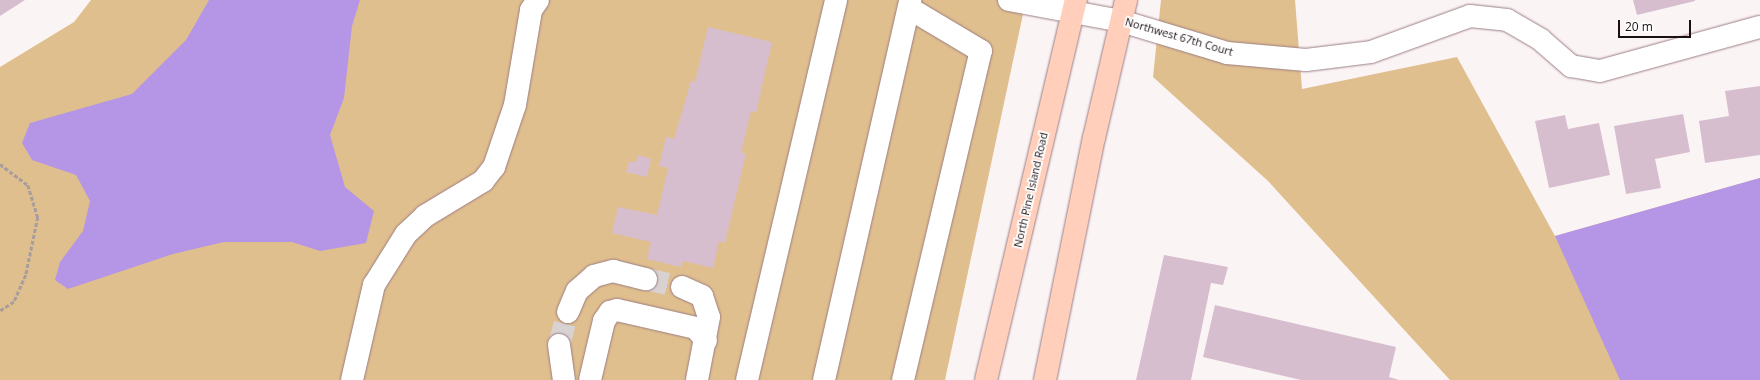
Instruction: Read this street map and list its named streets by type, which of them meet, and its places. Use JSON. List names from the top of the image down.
{
  "streets": {
    "main road": ["North Pine Island Road"],
    "street": ["Northwest 67th Court"]
  },
  "crossings": [
    ["Northwest 67th Court", "North Pine Island Road"]
  ],
  "scale_bar": "20 m"
}
